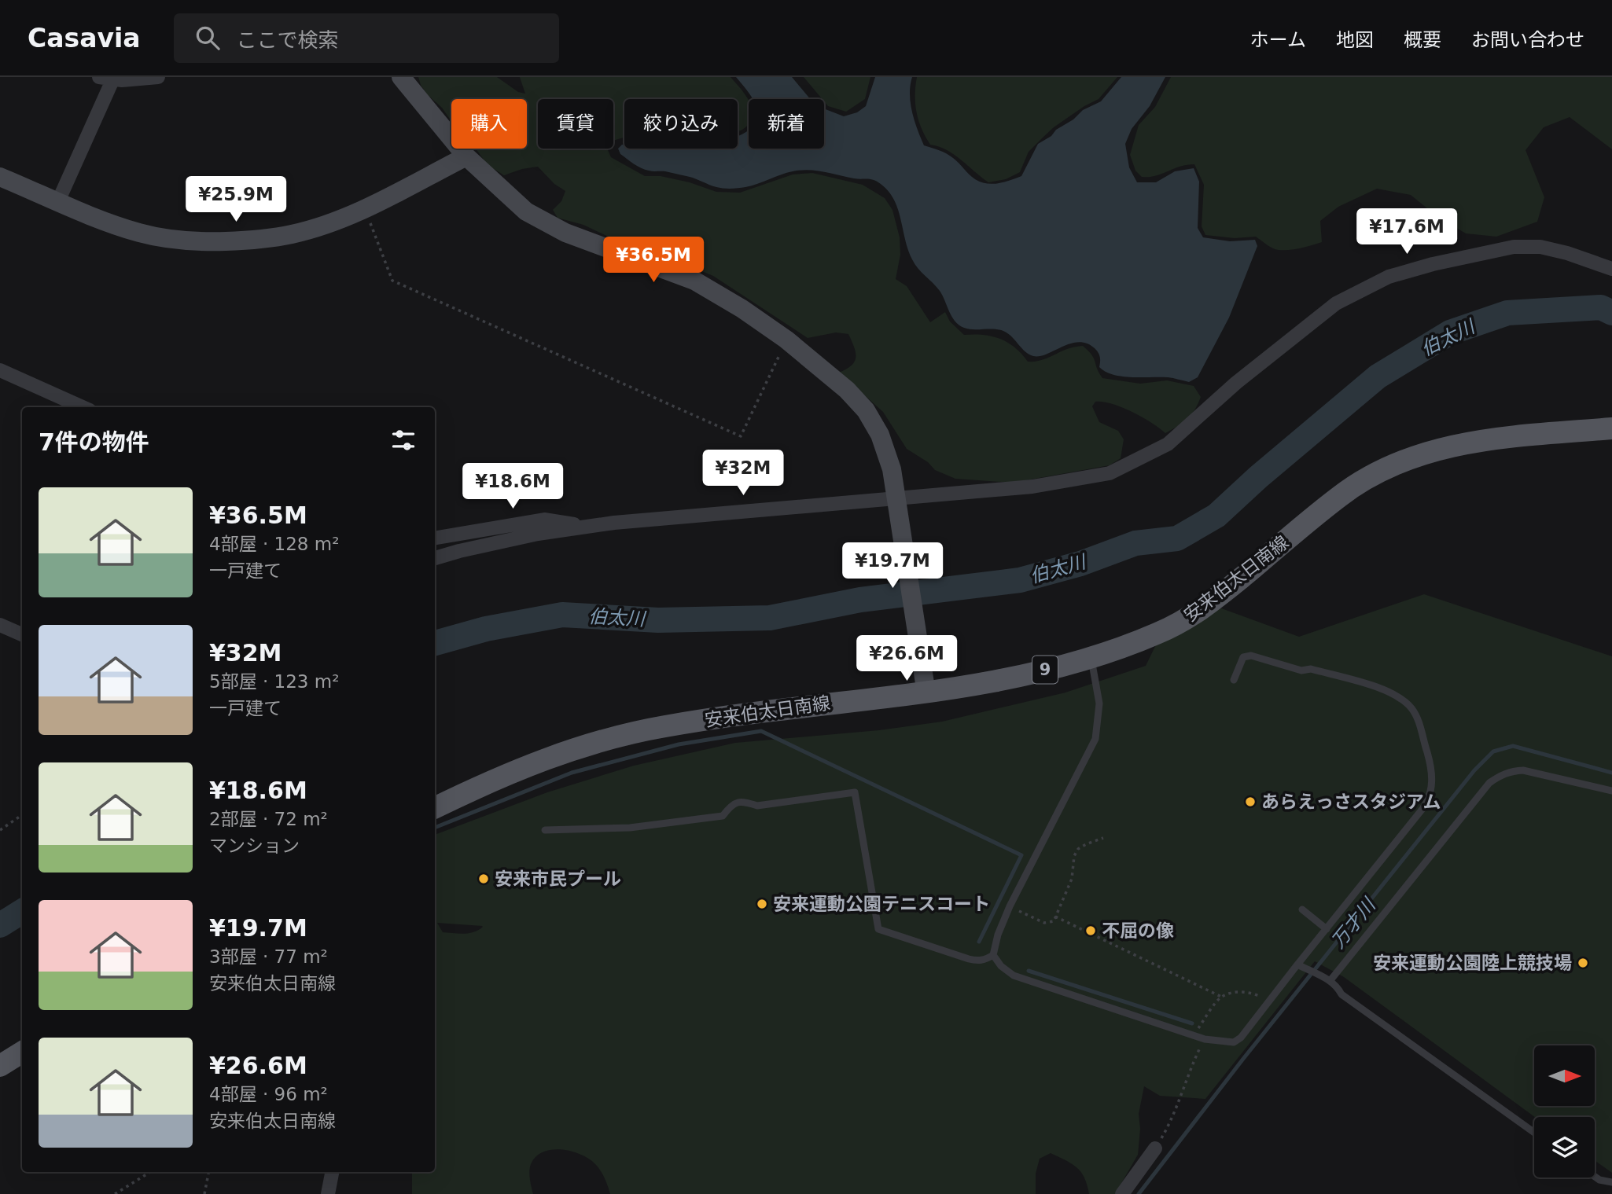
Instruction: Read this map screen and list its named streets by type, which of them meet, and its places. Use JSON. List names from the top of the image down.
{
  "streets": {
    "main road": ["安来伯太日南線", "9"]
  },
  "water": ["伯太川", "万才川"],
  "places": [
    "あらえっさスタジアム",
    "安来市民プール",
    "安来運動公園テニスコート",
    "不屈の像",
    "安来運動公園陸上競技場"
  ],
  "north": "right",
  "page": {
    "header": "Casavia",
    "search": "ここで検索",
    "nav": [
      "ホーム",
      "地図",
      "概要",
      "お問い合わせ"
    ],
    "chip": [
      "購入",
      "賃貸",
      "絞り込み",
      "新着"
    ],
    "price": [
      "¥25.9M",
      "¥17.6M",
      "¥36.5M",
      "¥32M",
      "¥18.6M",
      "¥19.7M",
      "¥26.6M"
    ],
    "heading": "7件の物件",
    "list": [
      {
        "name": "¥36.5M",
        "note": "4部屋 · 128 m² · 一戸建て"
      },
      {
        "name": "¥32M",
        "note": "5部屋 · 123 m² · 一戸建て"
      },
      {
        "name": "¥18.6M",
        "note": "2部屋 · 72 m² · マンション"
      },
      {
        "name": "¥19.7M",
        "note": "3部屋 · 77 m² · 安来伯太日南線"
      },
      {
        "name": "¥26.6M",
        "note": "4部屋 · 96 m² · 安来伯太日南線"
      }
    ]
  }
}
